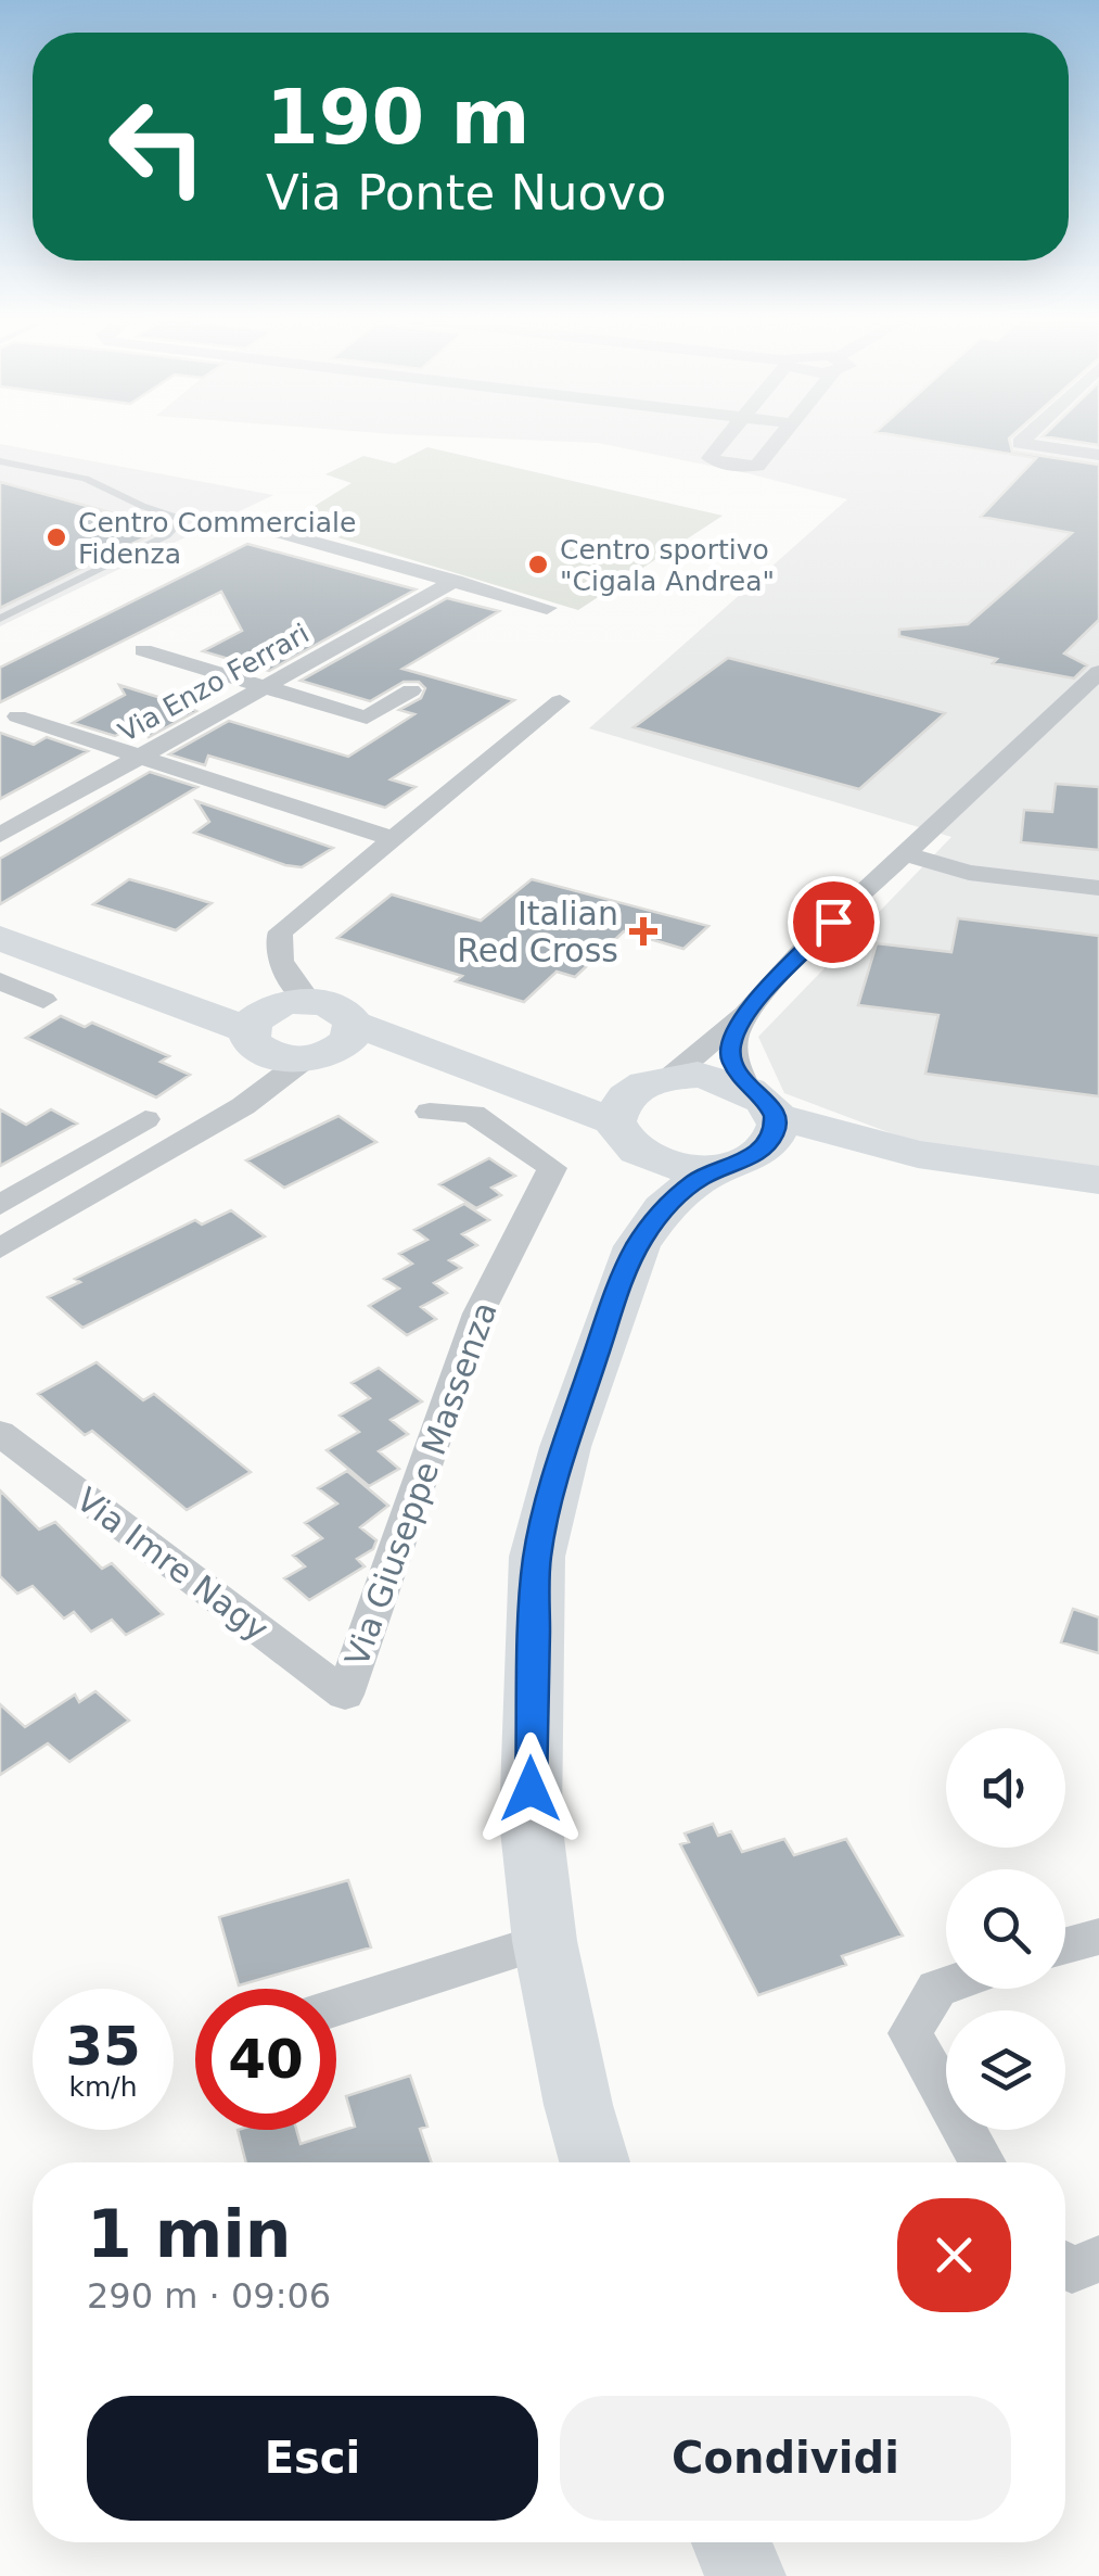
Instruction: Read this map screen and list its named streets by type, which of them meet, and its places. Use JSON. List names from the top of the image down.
{
  "streets": {
    "street": ["Via Enzo Ferrari", "Via Giuseppe Massenza", "Via Imre Nagy"]
  },
  "crossings": [
    ["Via Giuseppe Massenza", "Via Imre Nagy"]
  ],
  "places": {
    "other": ["Centro Commerciale Fidenza", "Centro sportivo \"Cigala Andrea\""],
    "health": ["Italian Red Cross"]
  },
  "page": {
    "turn": ["190 m", "Via Ponte Nuovo"],
    "speed": "35 km/h",
    "limit": "40",
    "heading": ["1 min", "290 m · 09:06"],
    "buttons": ["Esci", "Condividi"]
  }
}
